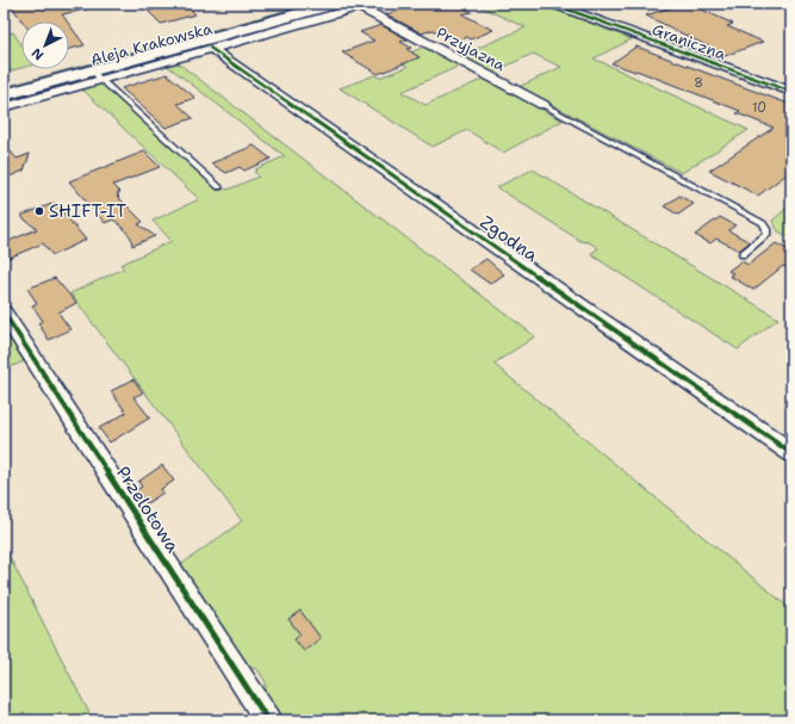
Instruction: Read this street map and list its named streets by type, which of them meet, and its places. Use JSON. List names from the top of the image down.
{
  "streets": {
    "main road": ["Aleja Krakowska"],
    "street": [
      "Graniczna",
      "Przyjazna",
      "Zgodna",
      "Przelotowa"
    ]
  },
  "places": ["SHIFT-IT"],
  "house_numbers": ["8", "10"],
  "north": "bottom left"
}
